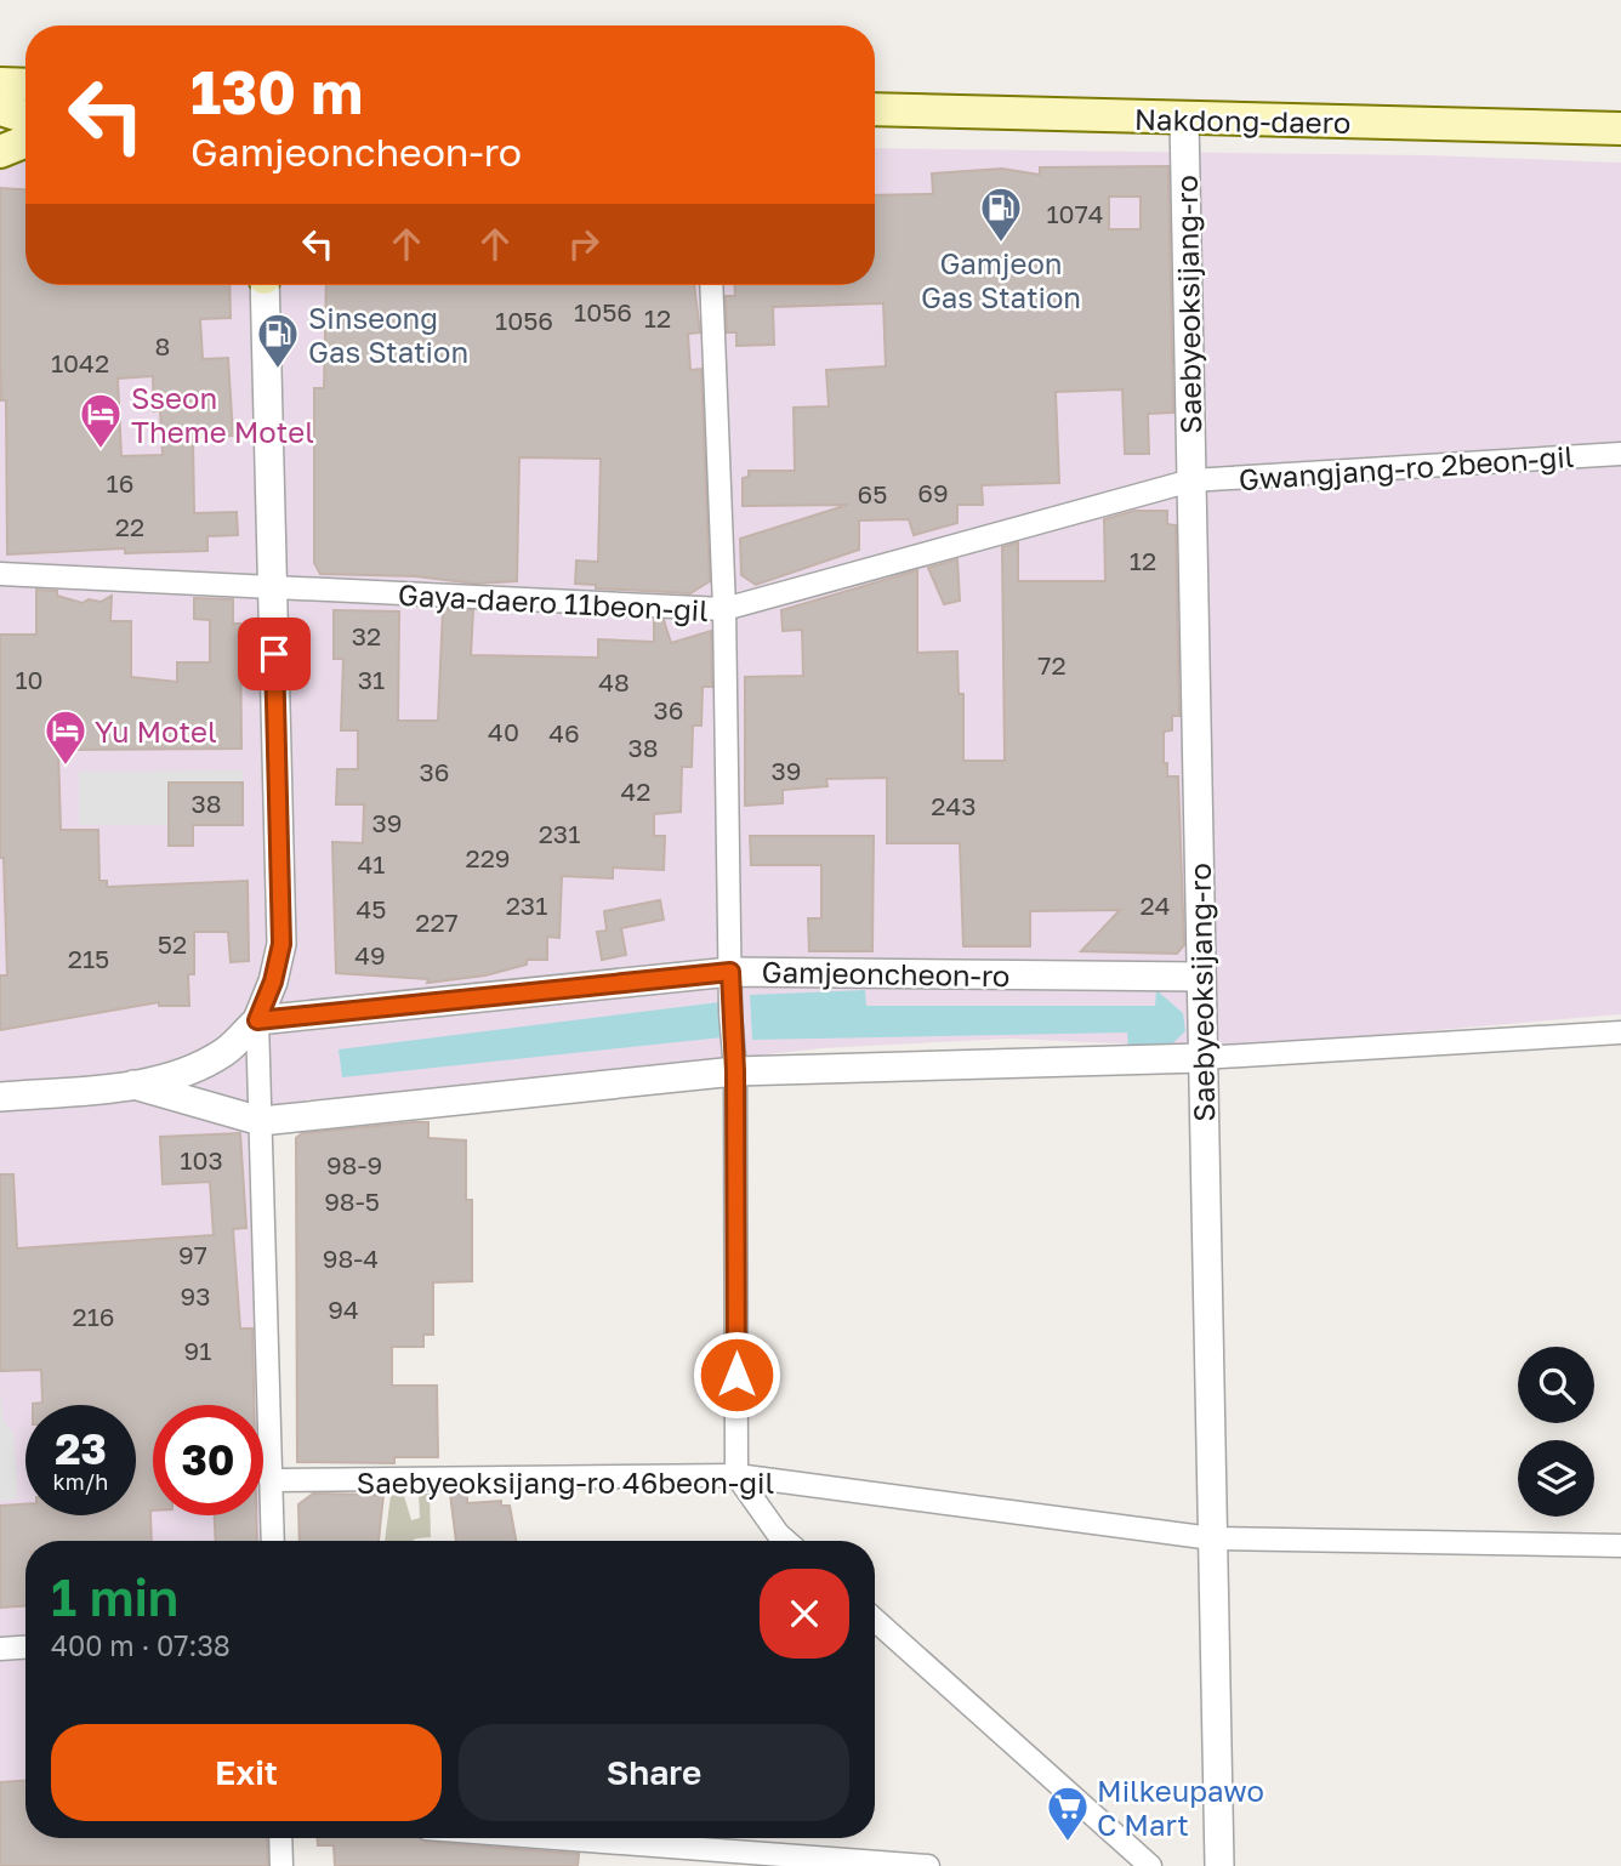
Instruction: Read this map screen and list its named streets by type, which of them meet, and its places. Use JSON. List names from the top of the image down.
{
  "streets": {
    "main road": ["Nakdong-daero"],
    "street": [
      "Saebyeoksijang-ro",
      "Gwangjang-ro 2beon-gil",
      "Gaya-daero 11beon-gil",
      "Gamjeoncheon-ro",
      "Saebyeoksijang-ro 46beon-gil"
    ]
  },
  "crossings": [
    ["Nakdong-daero", "Saebyeoksijang-ro"],
    ["Saebyeoksijang-ro", "Gwangjang-ro 2beon-gil"],
    ["Saebyeoksijang-ro", "Gaya-daero 11beon-gil"],
    ["Saebyeoksijang-ro", "Gamjeoncheon-ro"],
    ["Saebyeoksijang-ro", "Saebyeoksijang-ro 46beon-gil"],
    ["Gwangjang-ro 2beon-gil", "Gaya-daero 11beon-gil"]
  ],
  "places": {
    "fuel station": ["Gamjeon Gas Station", "Sinseong Gas Station"],
    "hotel": ["Sseon Theme Motel", "Yu Motel"],
    "supermarket": ["Milkeupawo C Mart"]
  },
  "house_numbers": [
    "1074",
    "1056",
    "12",
    "1056",
    "8",
    "1042",
    "16",
    "69",
    "65",
    "22",
    "12",
    "32",
    "72",
    "10",
    "31",
    "48",
    "36",
    "40",
    "46",
    "38",
    "39",
    "36",
    "42",
    "38",
    "243",
    "39",
    "231",
    "229",
    "41",
    "231",
    "24",
    "45",
    "227",
    "52",
    "49",
    "215",
    "103",
    "98-9",
    "98-5",
    "97",
    "98-4",
    "93",
    "94",
    "216",
    "91"
  ],
  "page": {
    "turn": ["130 m", "Gamjeoncheon-ro"],
    "speed": "23 km/h",
    "limit": "30",
    "heading": ["1 min", "400 m · 07:38"],
    "buttons": ["Exit", "Share"]
  }
}
